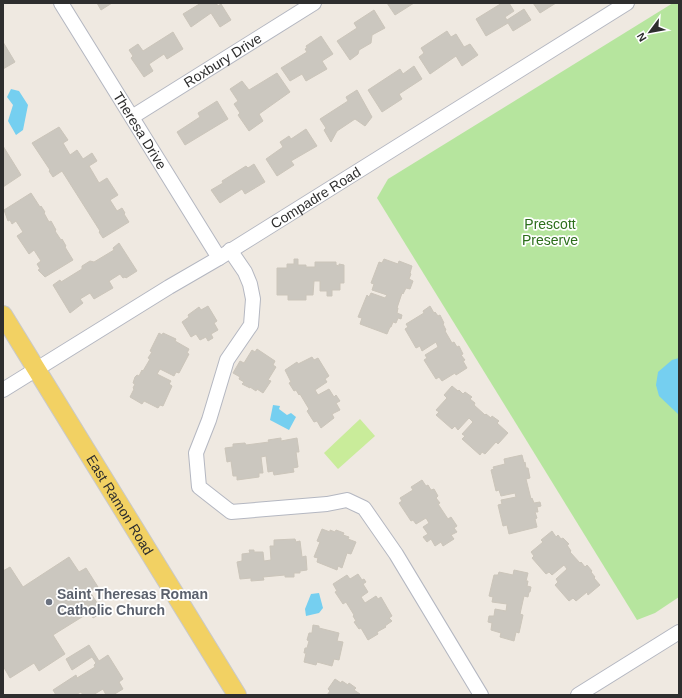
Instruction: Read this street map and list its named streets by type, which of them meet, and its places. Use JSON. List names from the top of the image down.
{
  "streets": {
    "main road": ["East Ramon Road"],
    "street": ["Roxbury Drive", "Theresa Drive", "Compadre Road"]
  },
  "crossings": [
    ["Roxbury Drive", "Theresa Drive"],
    ["Theresa Drive", "Compadre Road"],
    ["Compadre Road", "East Ramon Road"]
  ],
  "parks": ["Prescott Preserve"],
  "places": ["Saint Theresas Roman Catholic Church"],
  "north": "bottom left"
}
